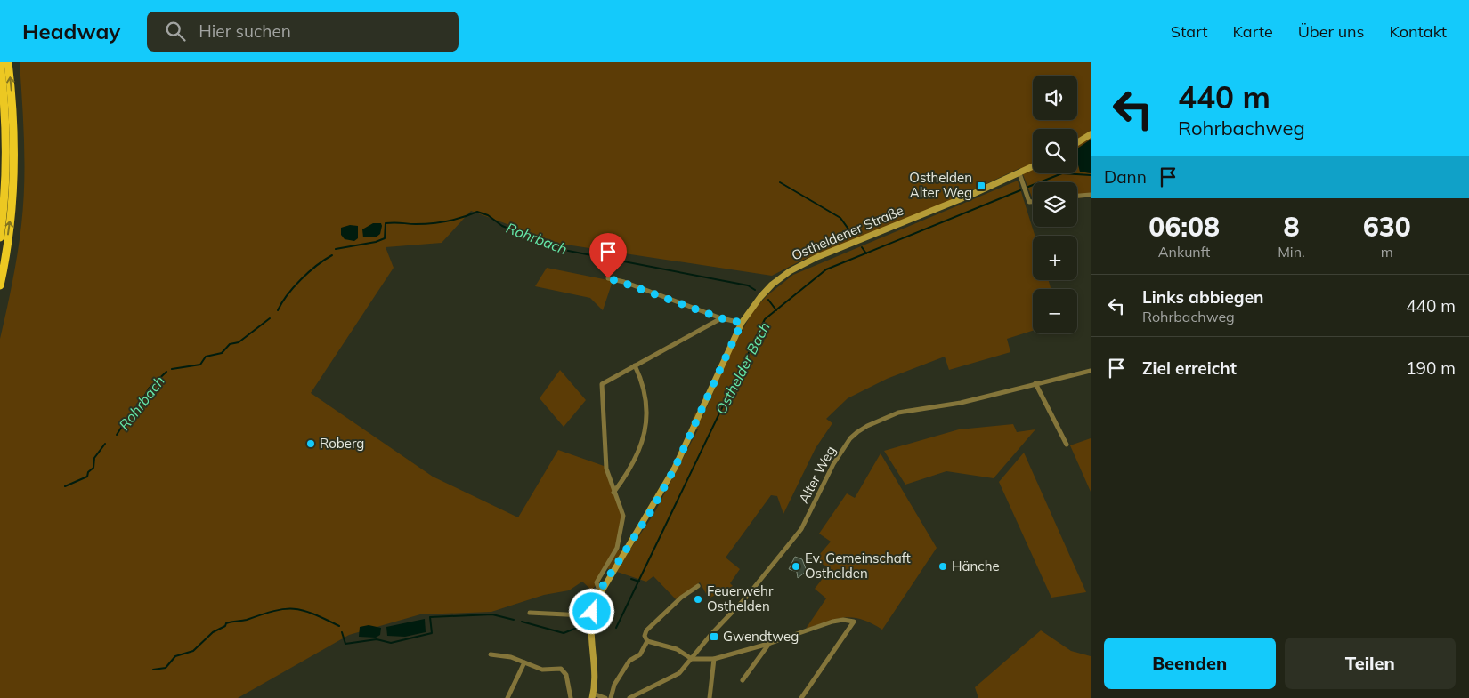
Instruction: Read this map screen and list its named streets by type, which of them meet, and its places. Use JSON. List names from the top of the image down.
{
  "streets": {
    "main road": ["Ostheldener Straße"],
    "street": ["Alter Weg"]
  },
  "water": ["Rohrbach", "Osthelder Bach"],
  "places": {
    "transit": ["Osthelden Alter Weg", "Gwendtweg"],
    "other": [
      "Roberg",
      "Ev. Gemeinschaft Osthelden",
      "Hänche",
      "Feuerwehr Osthelden"
    ]
  },
  "page": {
    "header": "Headway",
    "search": "Hier suchen",
    "nav": [
      "Start",
      "Karte",
      "Über uns",
      "Kontakt"
    ],
    "turn": ["440 m", "Rohrbachweg"],
    "map_buttons": ["+", "−"],
    "then": "Dann",
    "eta": [
      "06:08",
      "Ankunft",
      "8",
      "Min.",
      "630",
      "m"
    ],
    "list": [
      {
        "name": "Links abbiegen",
        "note": "Rohrbachweg",
        "value": "440 m"
      },
      {
        "name": "Ziel erreicht",
        "value": "190 m"
      }
    ],
    "buttons": ["Beenden", "Teilen"]
  }
}
